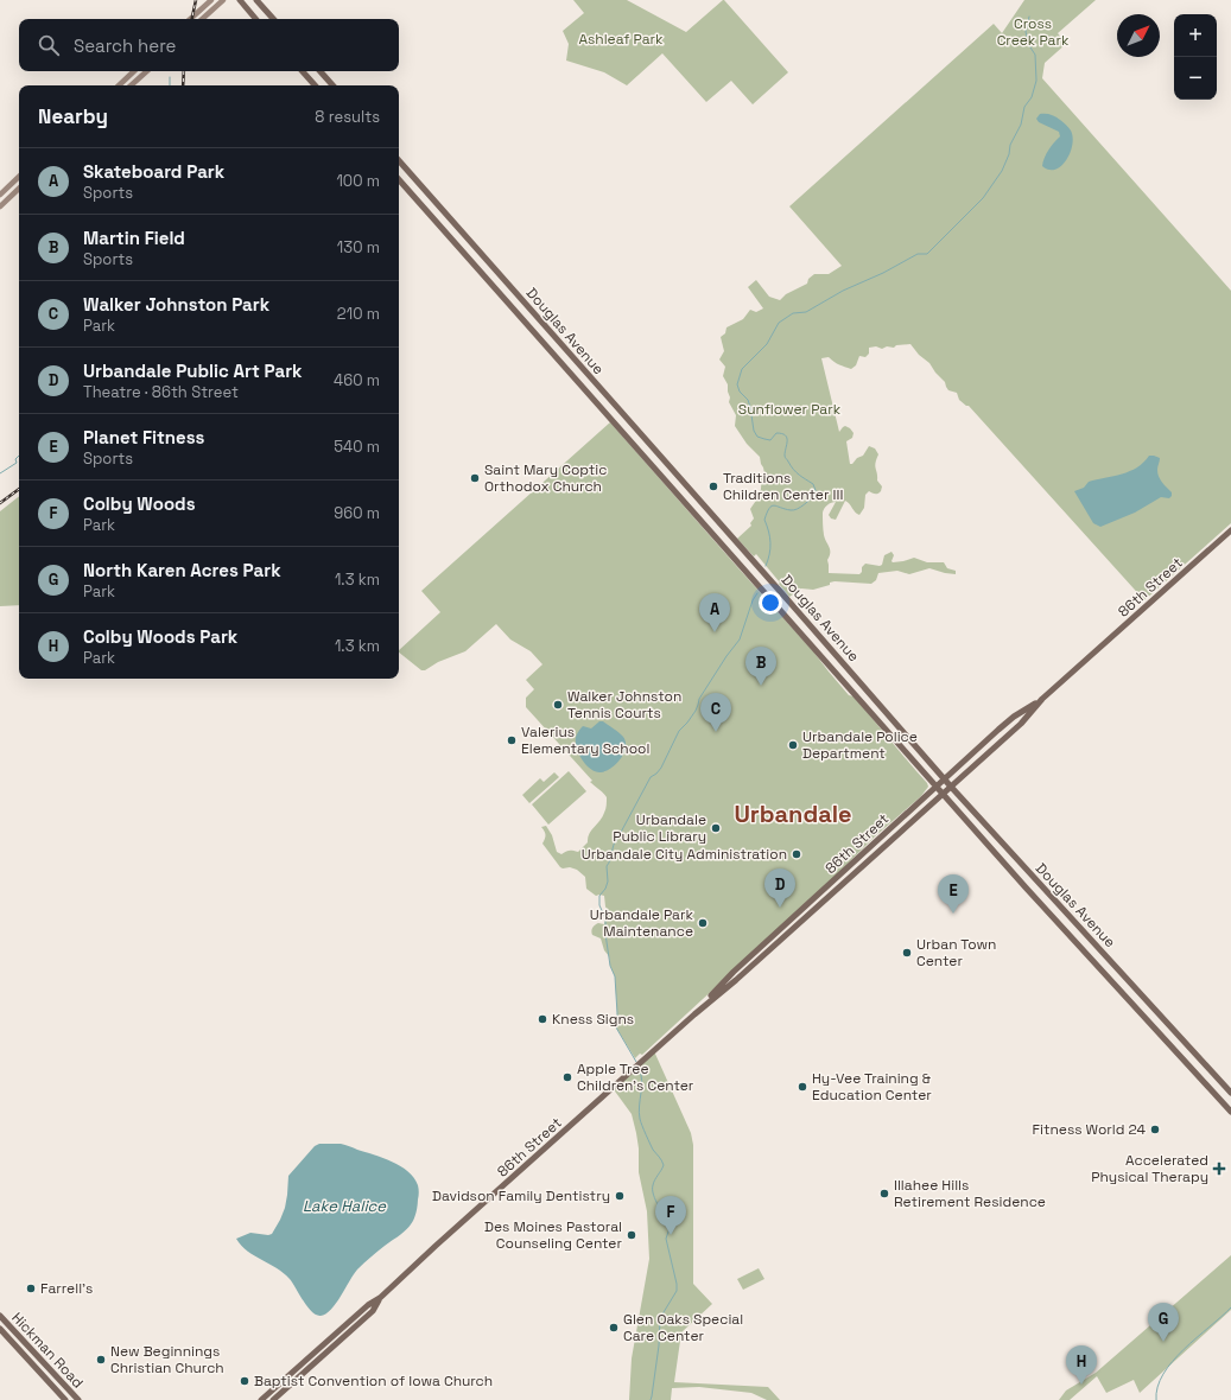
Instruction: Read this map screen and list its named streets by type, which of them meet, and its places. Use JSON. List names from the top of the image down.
{
  "streets": {
    "main road": ["Douglas Avenue", "86th Street", "Hickman Road"]
  },
  "crossings": [
    ["Douglas Avenue", "86th Street"]
  ],
  "districts": ["Urbandale"],
  "water": ["Lake Halice"],
  "parks": ["Cross Creek Park", "Ashleaf Park", "Sunflower Park"],
  "places": {
    "other": [
      "Saint Mary Coptic Orthodox Church",
      "Traditions Children Center III",
      "Walker Johnston Tennis Courts",
      "Valerius Elementary School",
      "Urbandale Police Department",
      "Urbandale Public Library",
      "Urbandale City Administration",
      "Urbandale Park Maintenance",
      "Urban Town Center",
      "Kness Signs",
      "Apple Tree Children's Center",
      "Hy-Vee Training & Education Center",
      "Fitness World 24",
      "Illahee Hills Retirement Residence",
      "Davidson Family Dentistry",
      "Des Moines Pastoral Counseling Center",
      "Farrell's",
      "Glen Oaks Special Care Center",
      "New Beginnings Christian Church",
      "Baptist Convention of Iowa Church"
    ],
    "health": ["Accelerated Physical Therapy"]
  },
  "north": "top right",
  "page": {
    "map_buttons": ["+", "−"],
    "search": "Search here",
    "heading": ["Nearby", "8 results"],
    "list": [
      {
        "mark": "A",
        "name": "Skateboard Park",
        "note": "Sports",
        "value": "100 m"
      },
      {
        "mark": "B",
        "name": "Martin Field",
        "note": "Sports",
        "value": "130 m"
      },
      {
        "mark": "C",
        "name": "Walker Johnston Park",
        "note": "Park",
        "value": "210 m"
      },
      {
        "mark": "D",
        "name": "Urbandale Public Art Park",
        "note": "Theatre · 86th Street",
        "value": "460 m"
      },
      {
        "mark": "E",
        "name": "Planet Fitness",
        "note": "Sports",
        "value": "540 m"
      },
      {
        "mark": "F",
        "name": "Colby Woods",
        "note": "Park",
        "value": "960 m"
      },
      {
        "mark": "G",
        "name": "North Karen Acres Park",
        "note": "Park",
        "value": "1.3 km"
      },
      {
        "mark": "H",
        "name": "Colby Woods Park",
        "note": "Park",
        "value": "1.3 km"
      }
    ],
    "pins": [
      "A",
      "B",
      "C",
      "D",
      "E",
      "F",
      "G",
      "H"
    ]
  }
}
